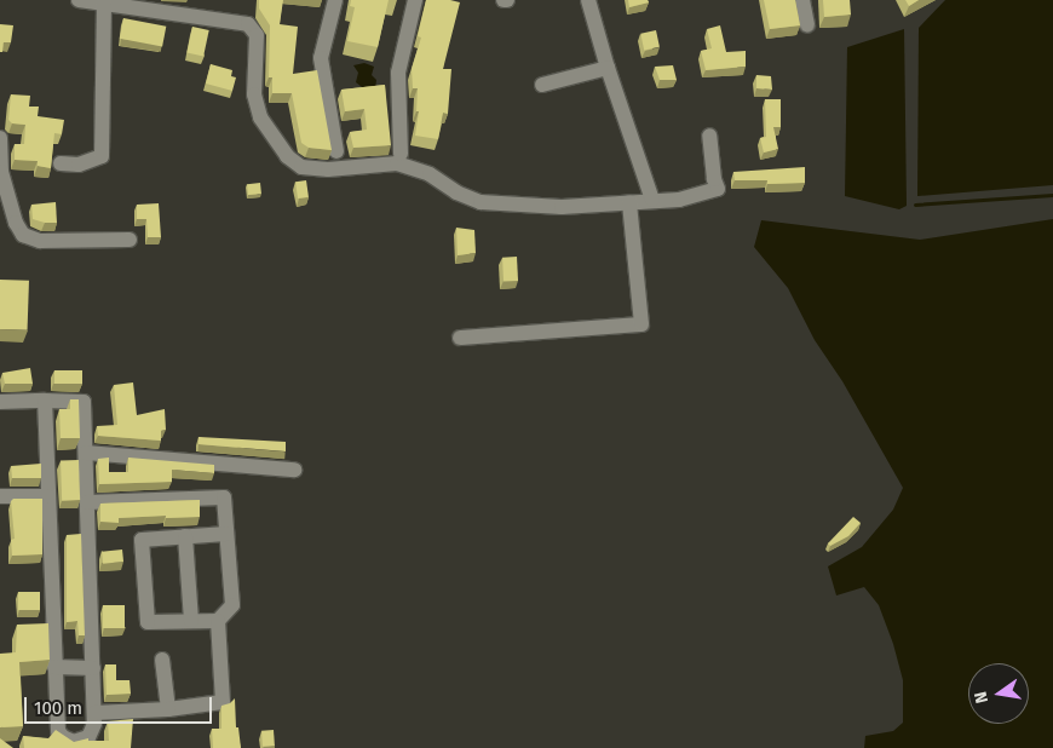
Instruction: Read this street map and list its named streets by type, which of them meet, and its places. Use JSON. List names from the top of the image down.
{
  "scale_bar": "100 m",
  "north": "left"
}
